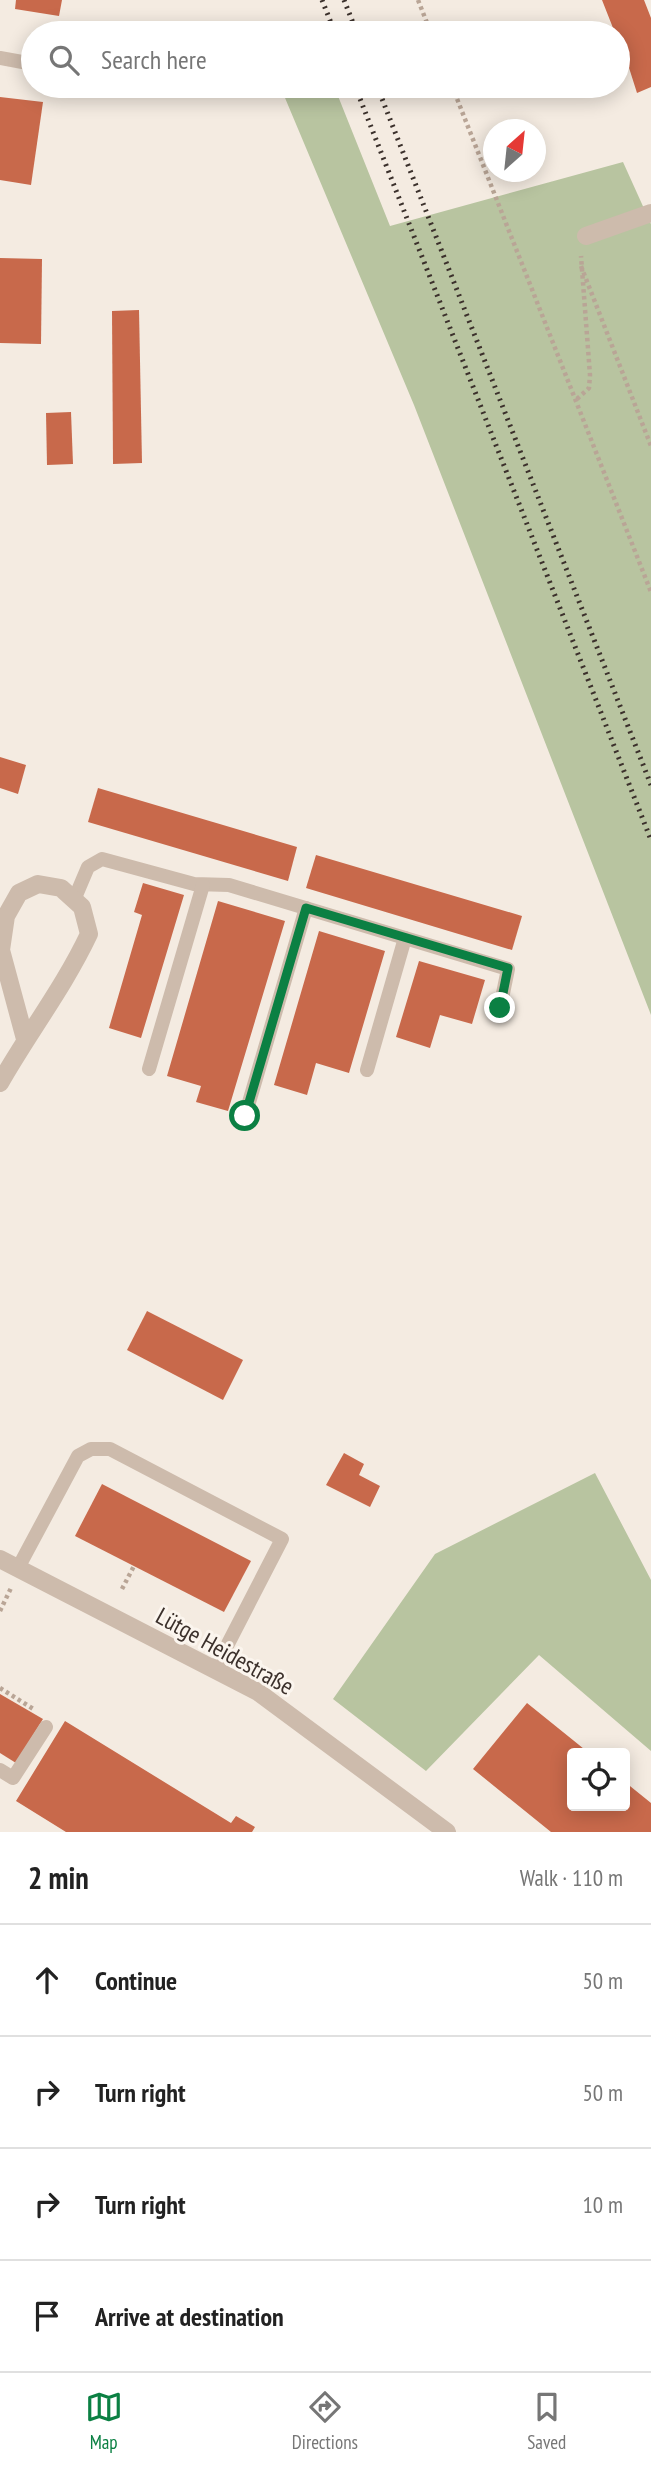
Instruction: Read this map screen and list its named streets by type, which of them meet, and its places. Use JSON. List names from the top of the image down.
{
  "streets": {
    "street": ["Lütge Heidestraße"]
  },
  "north": "top right",
  "page": {
    "search": "Search here",
    "heading": ["2 min", "Walk · 110 m"],
    "list": [
      ["Continue", "50 m"],
      ["Turn right", "50 m"],
      ["Turn right", "10 m"],
      "Arrive at destination"
    ],
    "nav": ["Map", "Directions", "Saved"]
  }
}
